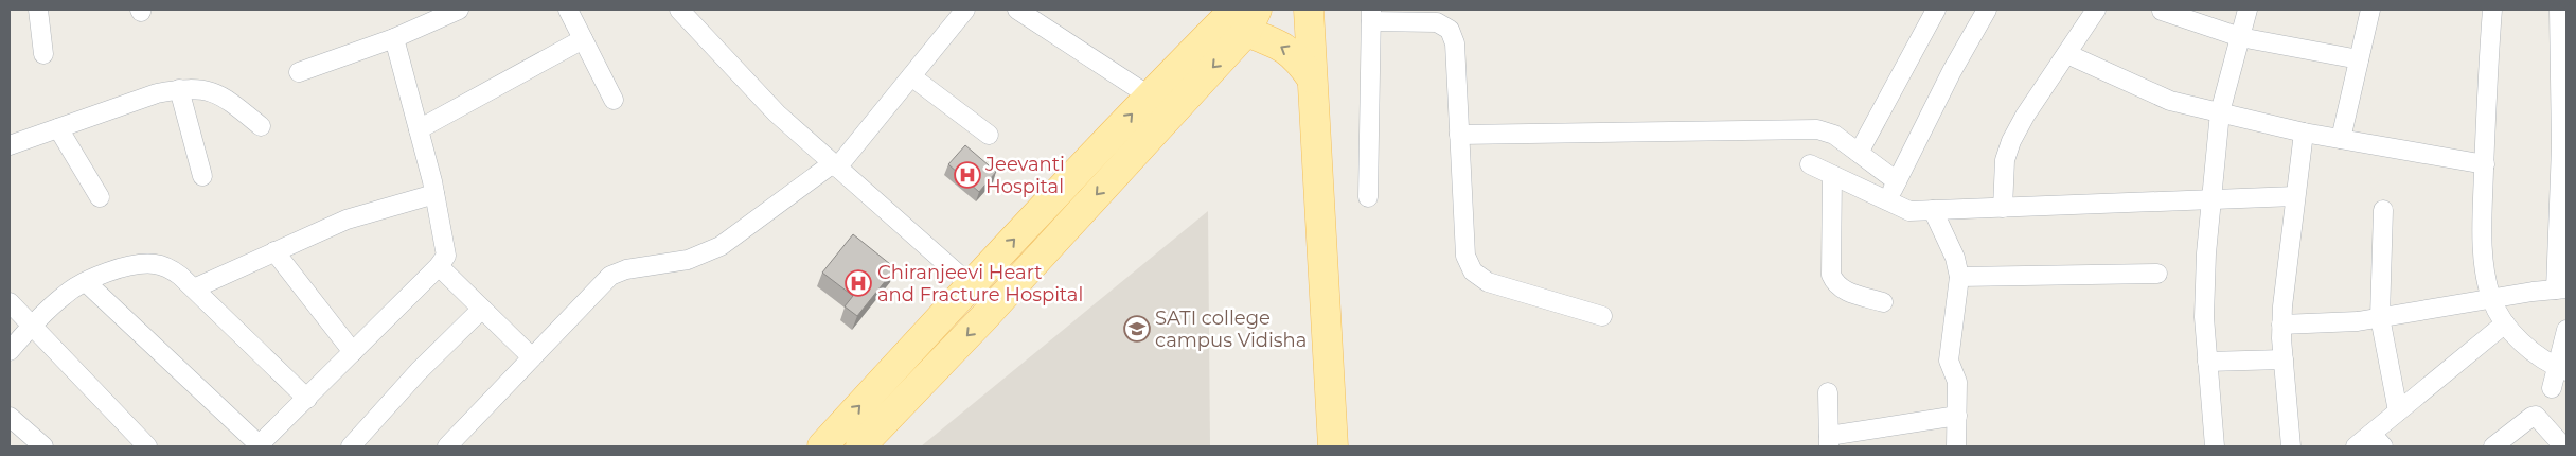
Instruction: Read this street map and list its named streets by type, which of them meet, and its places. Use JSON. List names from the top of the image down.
{
  "places": {
    "hospital": ["Jeevanti Hospital", "Chiranjeevi Heart and Fracture Hospital"],
    "school or university": ["SATI college campus Vidisha"]
  }
}
